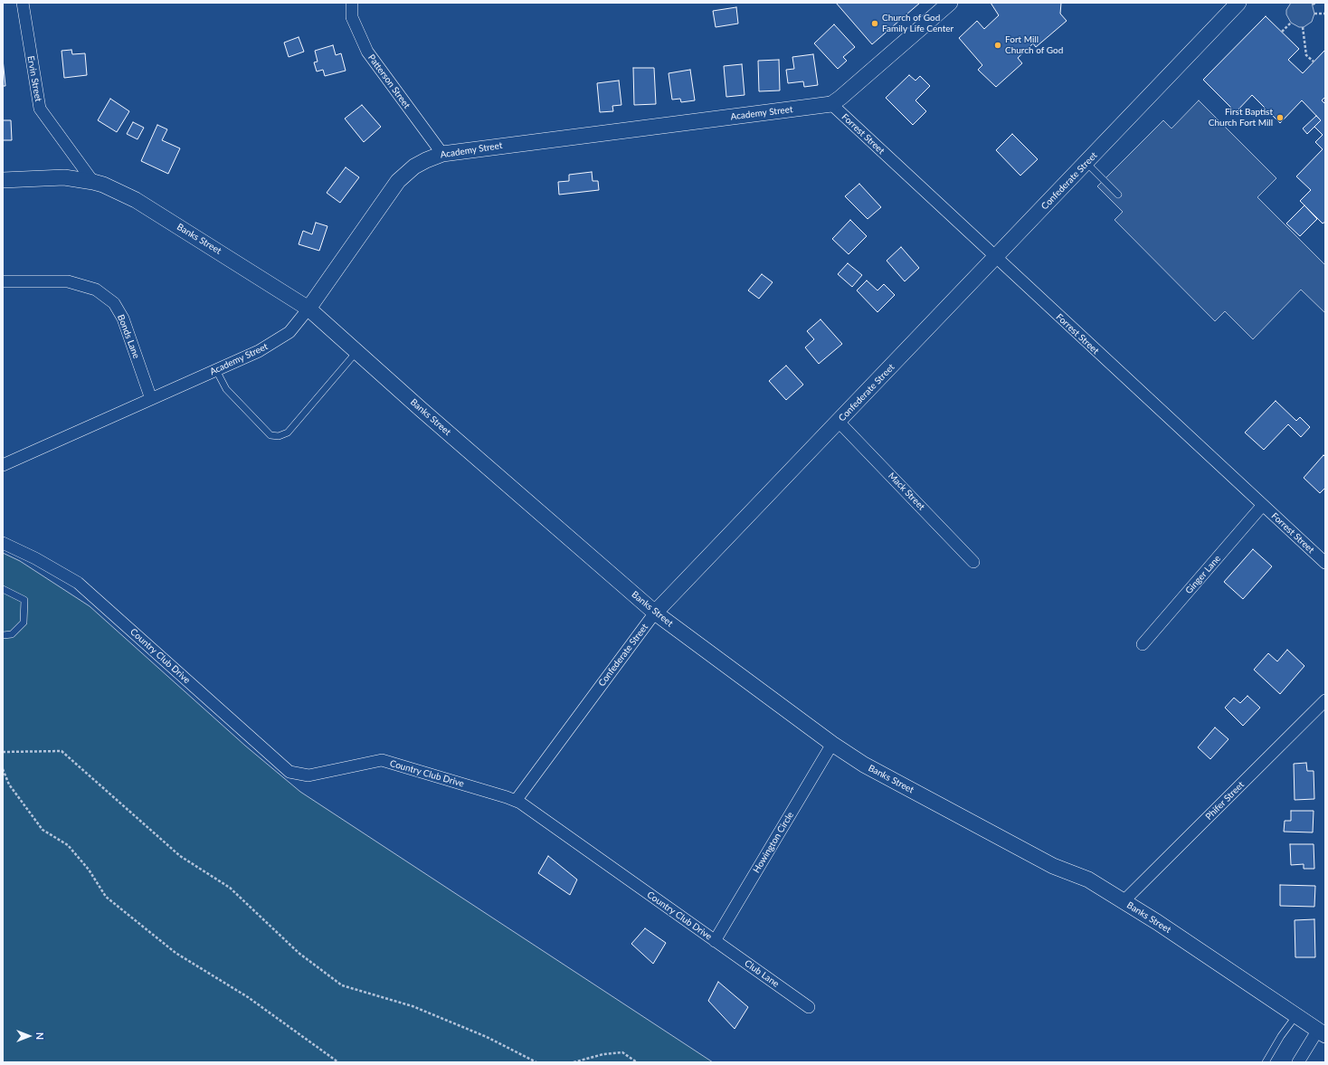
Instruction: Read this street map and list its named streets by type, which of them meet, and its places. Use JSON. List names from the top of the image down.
{
  "streets": {
    "street": [
      "Ervin Street",
      "Patterson Street",
      "Academy Street",
      "Forrest Street",
      "Confederate Street",
      "Banks Street",
      "Bonds Lane",
      "Mack Street",
      "Ginger Lane",
      "Country Club Drive",
      "Phifer Street",
      "Howington Circle",
      "Club Lane"
    ]
  },
  "crossings": [
    ["Ervin Street", "Banks Street"],
    ["Patterson Street", "Academy Street"],
    ["Academy Street", "Forrest Street"],
    ["Academy Street", "Banks Street"],
    ["Academy Street", "Bonds Lane"],
    ["Forrest Street", "Confederate Street"],
    ["Forrest Street", "Ginger Lane"],
    ["Confederate Street", "Banks Street"],
    ["Confederate Street", "Mack Street"],
    ["Confederate Street", "Country Club Drive"],
    ["Banks Street", "Phifer Street"],
    ["Banks Street", "Howington Circle"],
    ["Country Club Drive", "Howington Circle"],
    ["Country Club Drive", "Club Lane"],
    ["Howington Circle", "Club Lane"]
  ],
  "places": ["Church of God Family Life Center", "Fort Mill Church of God", "First Baptist Church Fort Mill"],
  "north": "right"
}
